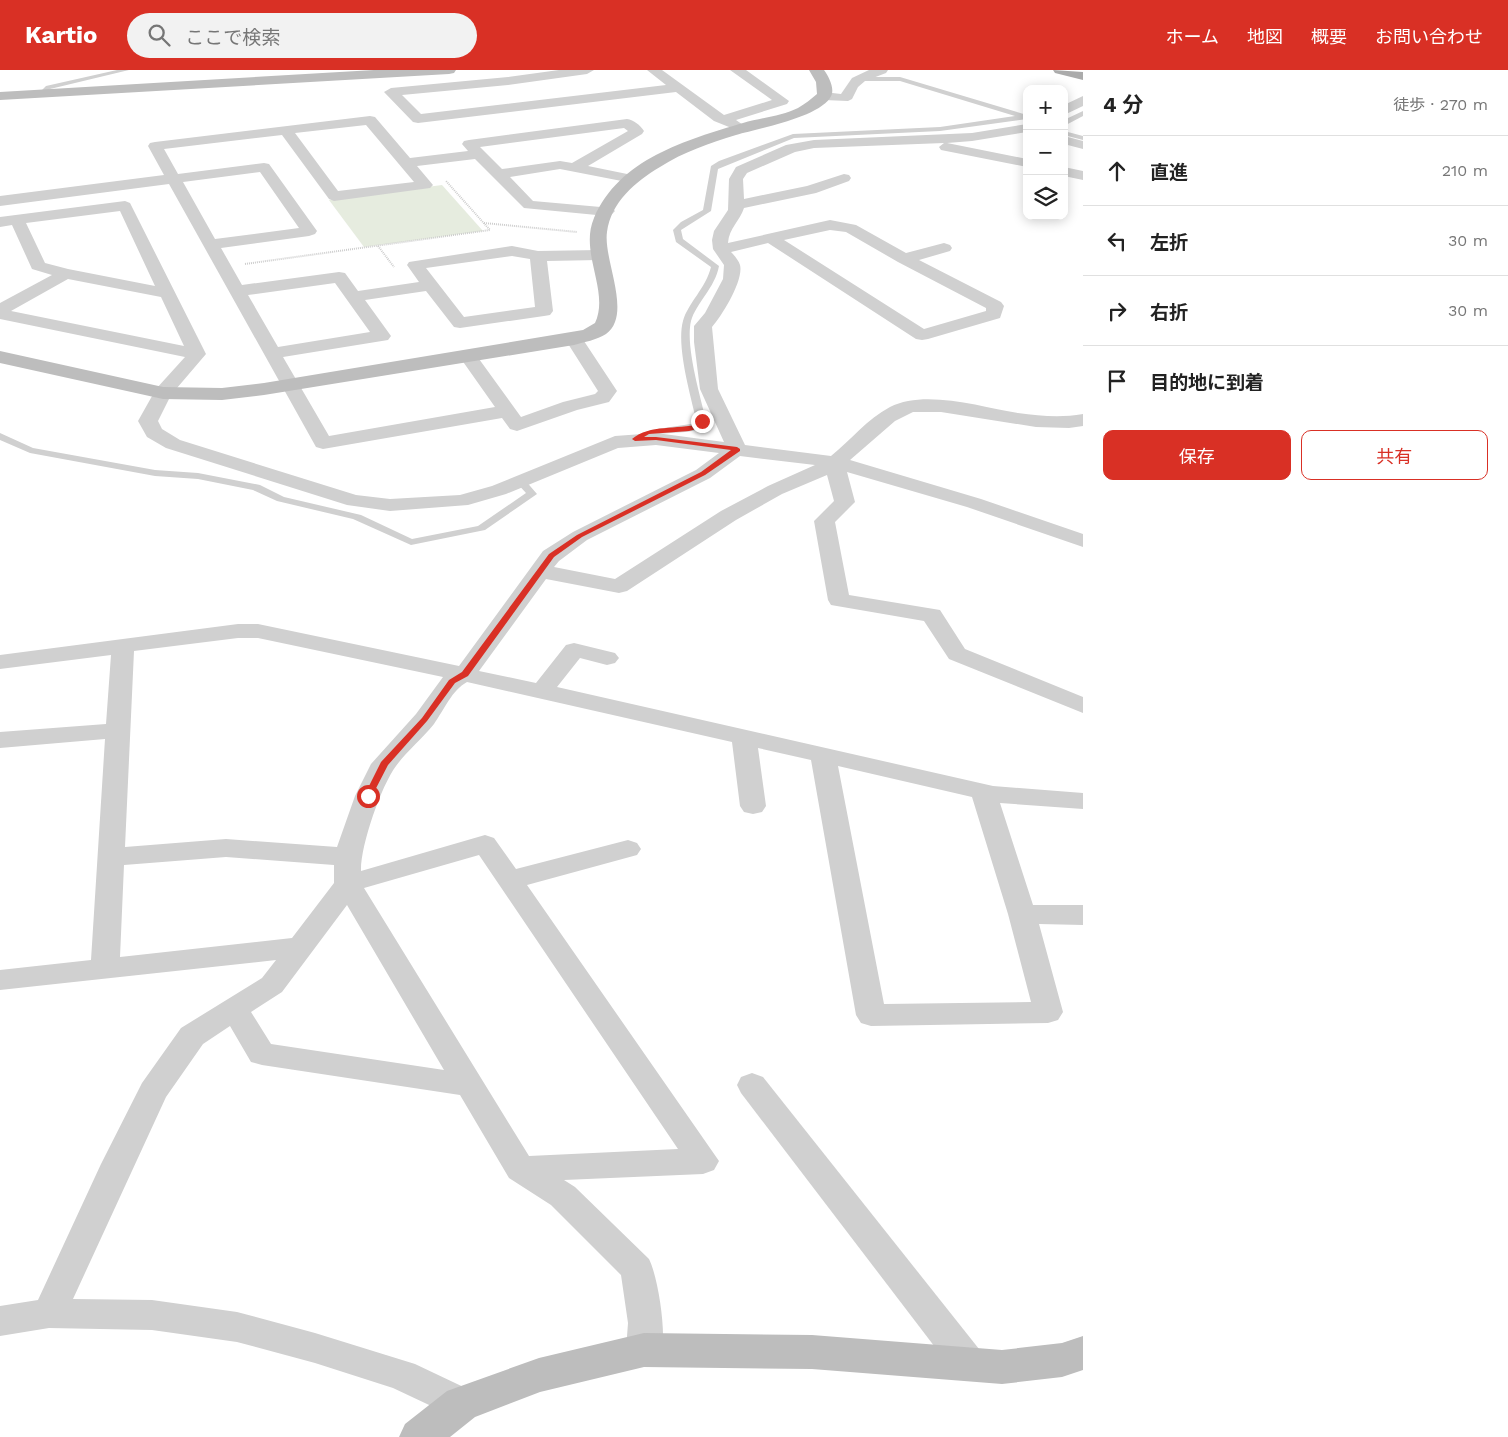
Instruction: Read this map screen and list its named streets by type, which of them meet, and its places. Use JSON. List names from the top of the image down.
{
  "page": {
    "header": "Kartio",
    "search": "ここで検索",
    "nav": [
      "ホーム",
      "地図",
      "概要",
      "お問い合わせ"
    ],
    "heading": ["4 分", "徒歩 · 270 m"],
    "map_buttons": ["+", "−"],
    "list": [
      ["直進", "210 m"],
      ["左折", "30 m"],
      ["右折", "30 m"],
      "目的地に到着"
    ],
    "buttons": ["保存", "共有"]
  }
}
